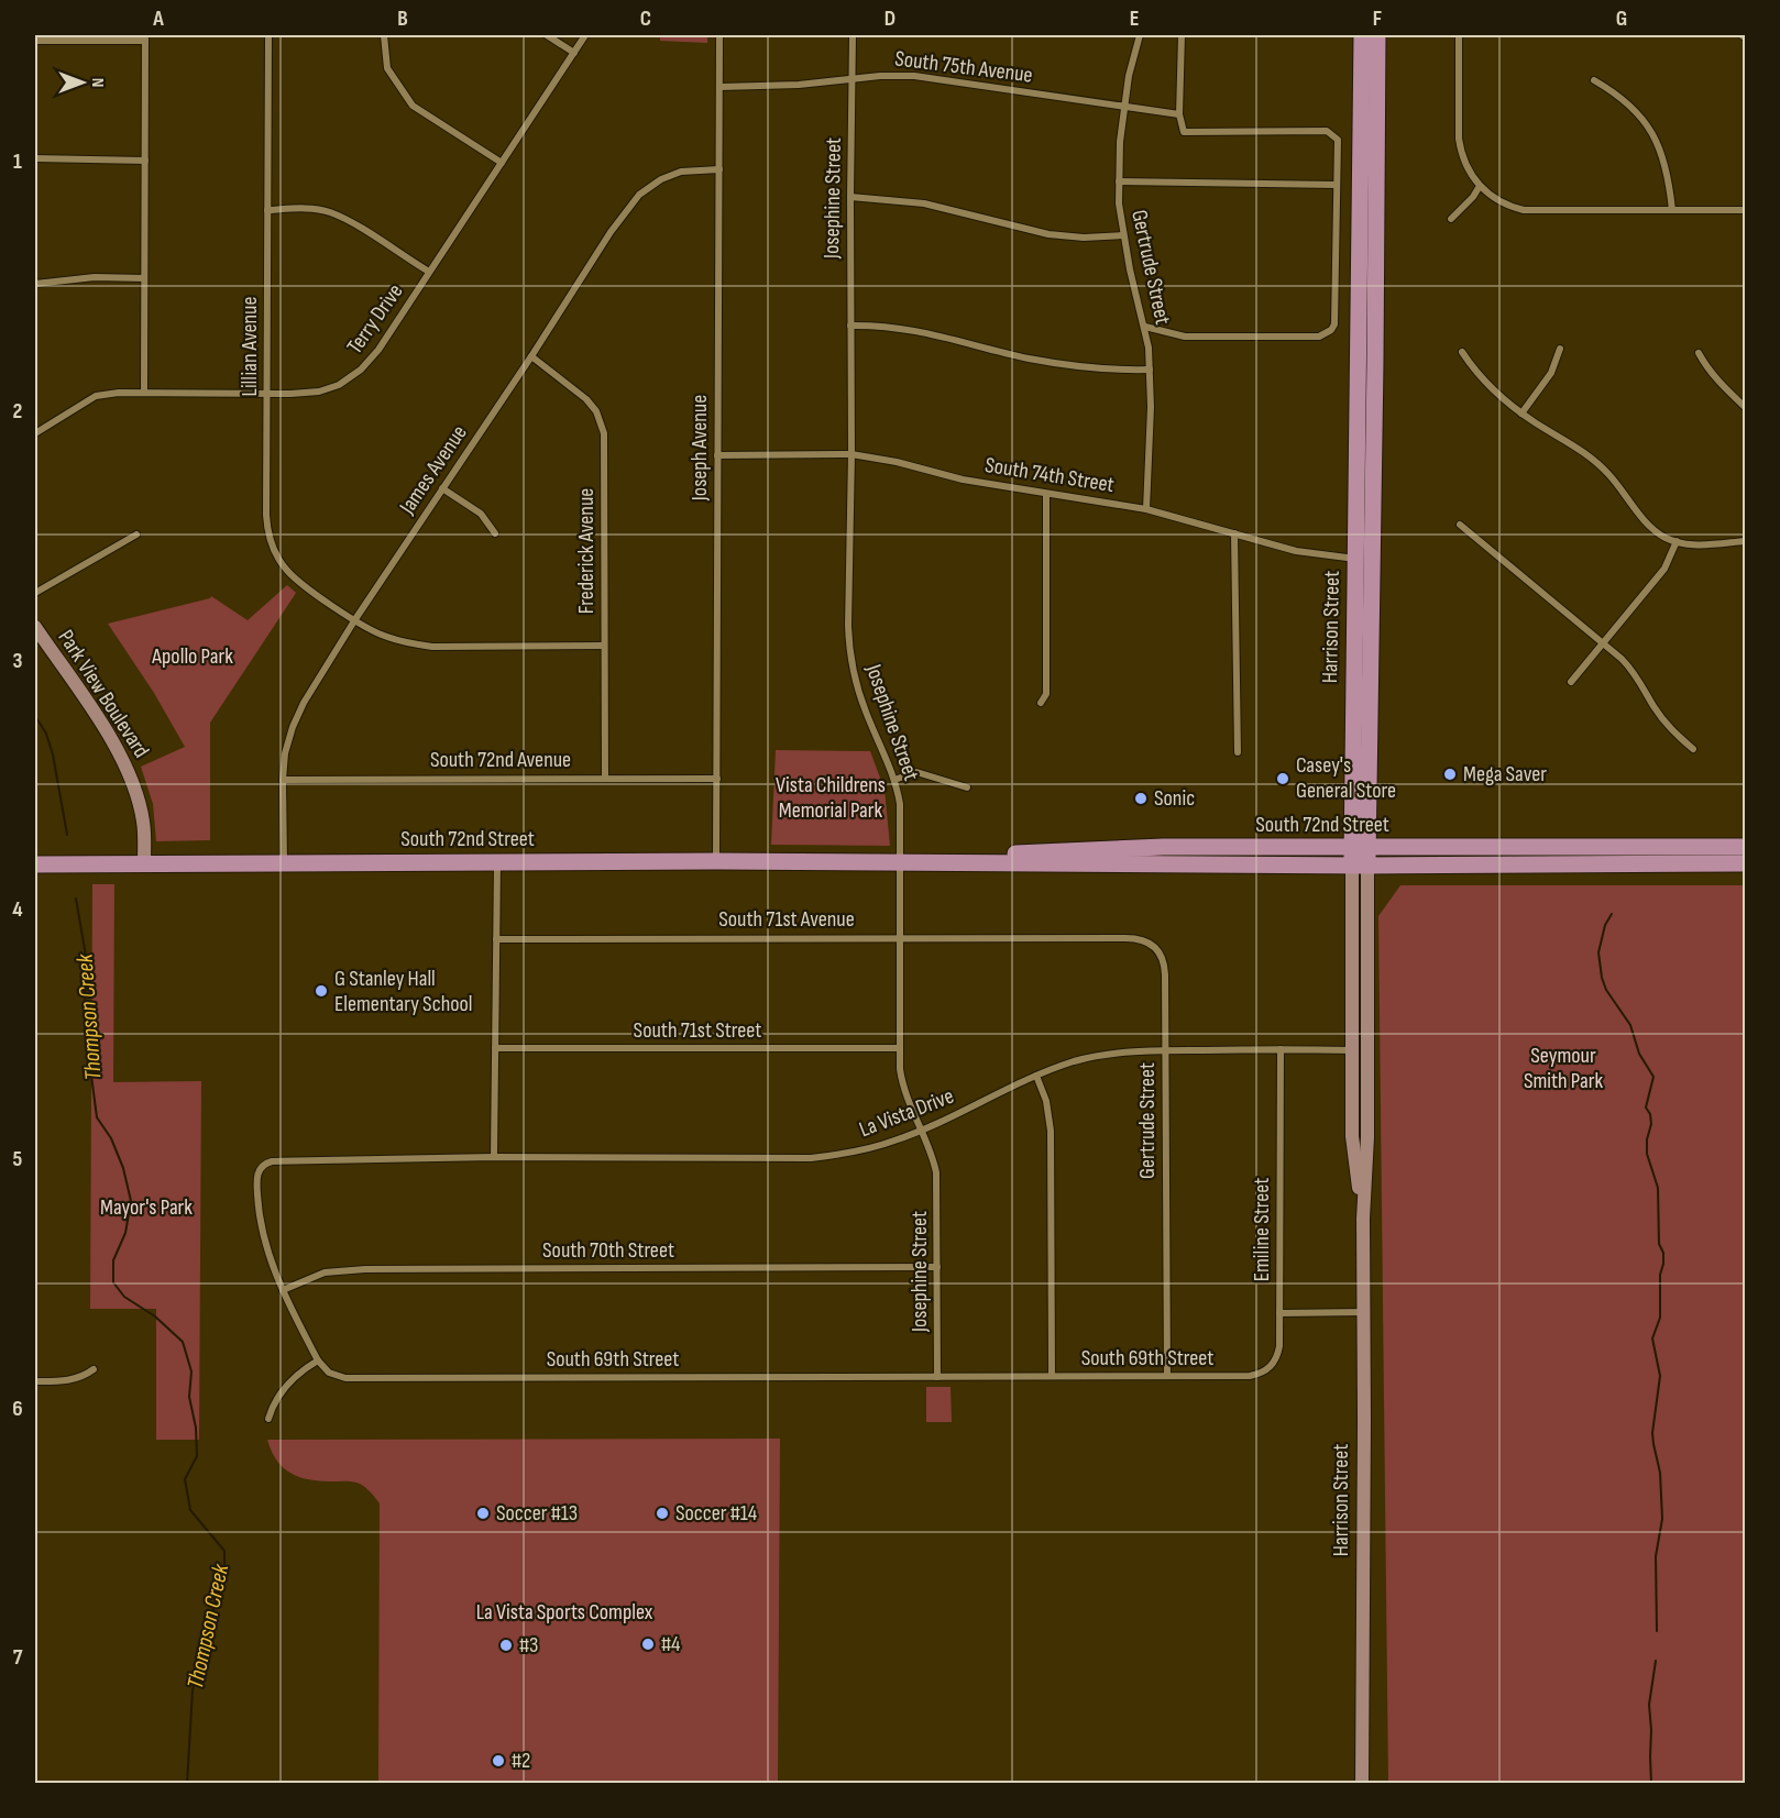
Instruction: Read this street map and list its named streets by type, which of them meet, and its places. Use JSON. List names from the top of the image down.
{
  "streets": {
    "main road": ["Harrison Street", "Park View Boulevard", "South 72nd Street"],
    "street": [
      "South 75th Avenue",
      "Josephine Street",
      "Gertrude Street",
      "Terry Drive",
      "Lillian Avenue",
      "Joseph Avenue",
      "James Avenue",
      "South 74th Street",
      "Frederick Avenue",
      "South 72nd Avenue",
      "South 71st Avenue",
      "South 71st Street",
      "La Vista Drive",
      "Emiline Street",
      "South 70th Street",
      "South 69th Street"
    ]
  },
  "crossings": [
    ["South 75th Avenue", "Josephine Street"],
    ["South 75th Avenue", "Gertrude Street"],
    ["South 75th Avenue", "Joseph Avenue"],
    ["Josephine Street", "South 74th Street"],
    ["Josephine Street", "South 72nd Street"],
    ["Josephine Street", "South 71st Avenue"],
    ["Josephine Street", "South 71st Street"],
    ["Josephine Street", "La Vista Drive"],
    ["Josephine Street", "South 70th Street"],
    ["Josephine Street", "South 69th Street"],
    ["Gertrude Street", "South 74th Street"],
    ["Gertrude Street", "South 71st Avenue"],
    ["Gertrude Street", "La Vista Drive"],
    ["Gertrude Street", "South 69th Street"],
    ["Terry Drive", "Lillian Avenue"],
    ["Lillian Avenue", "James Avenue"],
    ["Lillian Avenue", "Frederick Avenue"],
    ["Joseph Avenue", "James Avenue"],
    ["Joseph Avenue", "South 74th Street"],
    ["Joseph Avenue", "South 72nd Avenue"],
    ["Joseph Avenue", "South 72nd Street"],
    ["James Avenue", "Frederick Avenue"],
    ["James Avenue", "South 72nd Avenue"],
    ["James Avenue", "South 72nd Street"],
    ["South 74th Street", "Harrison Street"],
    ["Frederick Avenue", "South 72nd Avenue"],
    ["Harrison Street", "South 72nd Street"],
    ["Harrison Street", "La Vista Drive"],
    ["Park View Boulevard", "South 72nd Street"],
    ["La Vista Drive", "Emiline Street"],
    ["La Vista Drive", "South 70th Street"],
    ["Emiline Street", "South 69th Street"]
  ],
  "water": ["Thompson Creek"],
  "parks": [
    "Apollo Park",
    "Vista Childrens Memorial Park",
    "Seymour Smith Park",
    "Mayor's Park",
    "La Vista Sports Complex"
  ],
  "places": [
    "Mega Saver",
    "Casey's General Store",
    "Sonic",
    "G Stanley Hall Elementary School",
    "Soccer #13",
    "Soccer #14",
    "#4",
    "#3",
    "#2"
  ],
  "north": "right",
  "grid": {
    "columns": [
      "A",
      "B",
      "C",
      "D",
      "E",
      "F",
      "G"
    ],
    "rows": [
      "1",
      "2",
      "3",
      "4",
      "5",
      "6",
      "7"
    ]
  }
}
